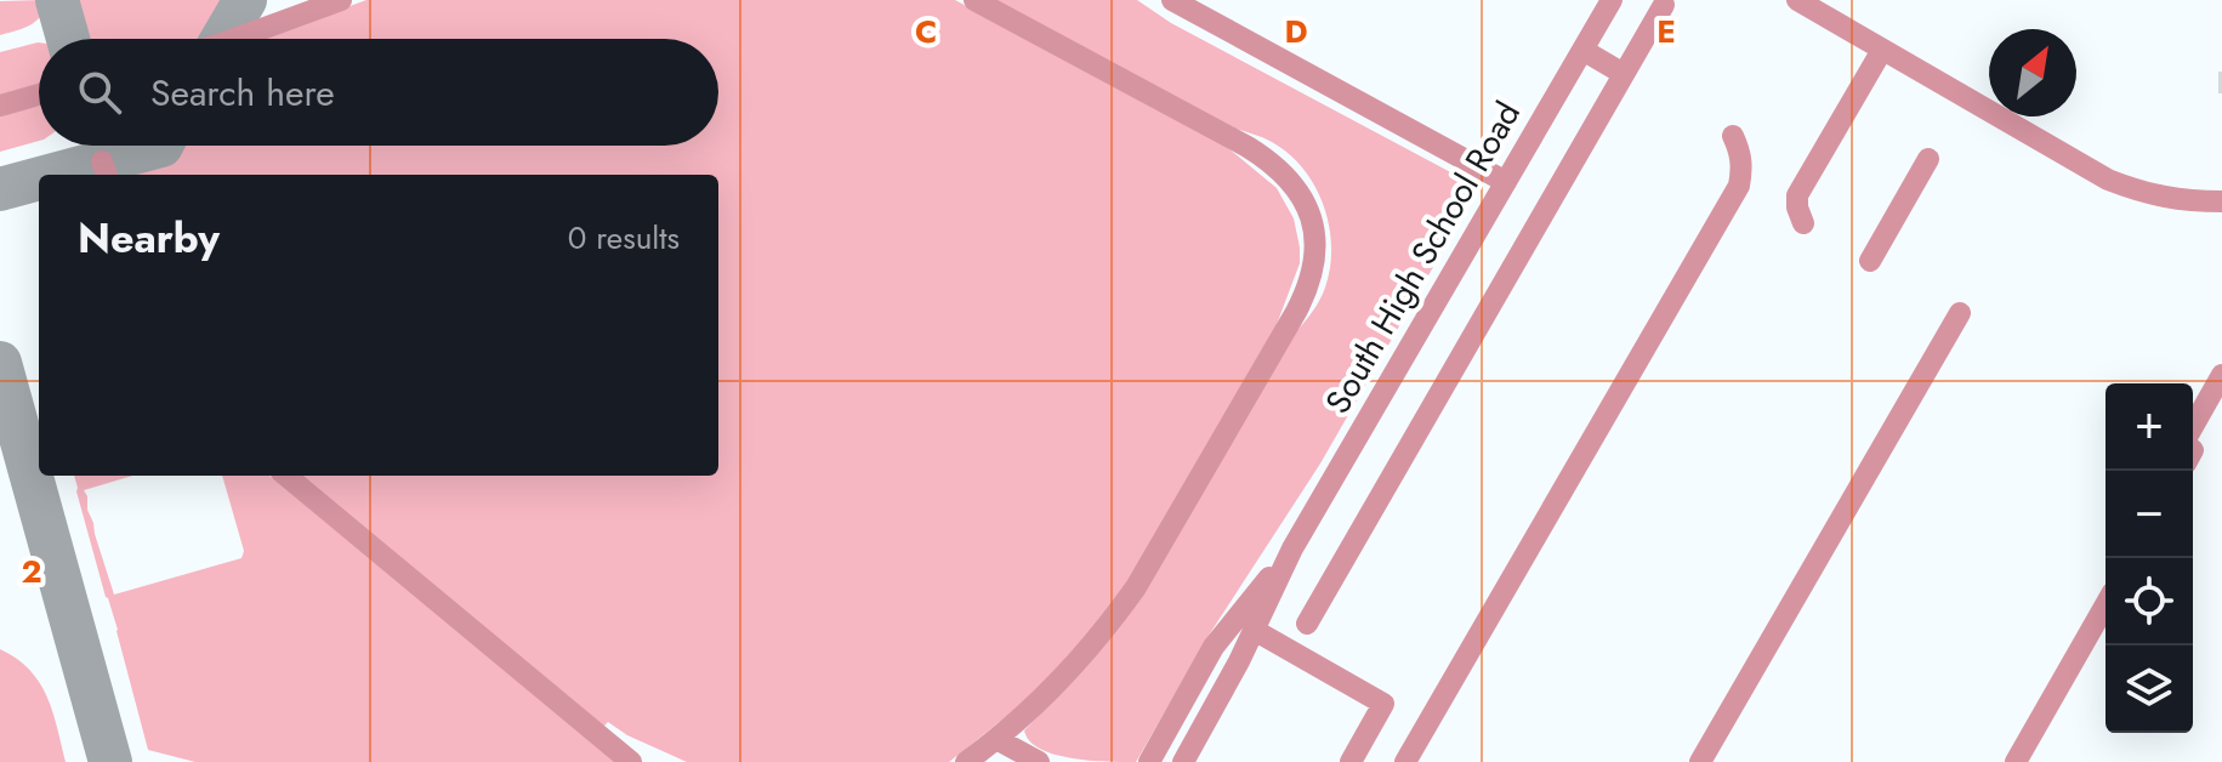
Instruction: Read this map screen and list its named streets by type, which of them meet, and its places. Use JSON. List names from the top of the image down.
{
  "streets": {
    "street": ["South High School Road"]
  },
  "north": "top right",
  "page": {
    "search": "Search here",
    "heading": ["Nearby", "0 results"],
    "map_buttons": ["+", "−"]
  },
  "grid": {
    "columns": ["C", "D", "E"],
    "rows": ["2"]
  }
}
